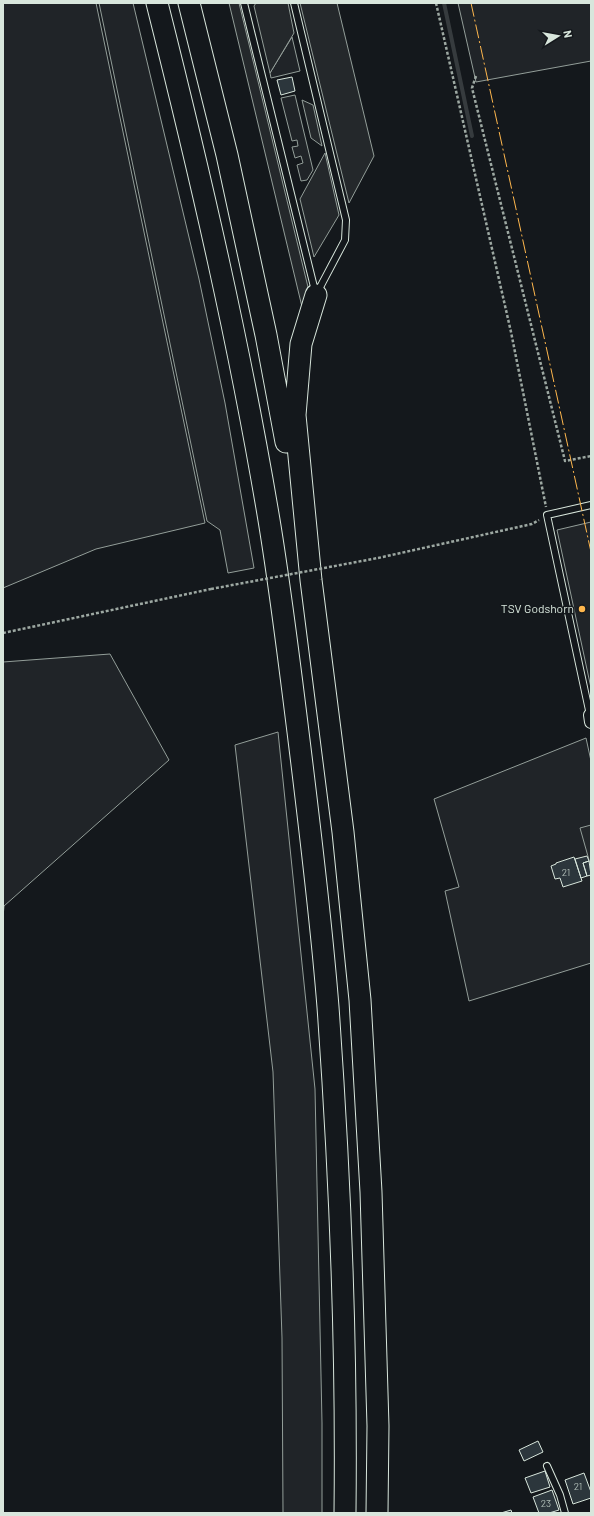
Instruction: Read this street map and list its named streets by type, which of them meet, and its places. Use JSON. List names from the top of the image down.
{
  "places": ["TSV Godshorn"],
  "house_numbers": ["21", "21", "23"],
  "north": "right"
}
